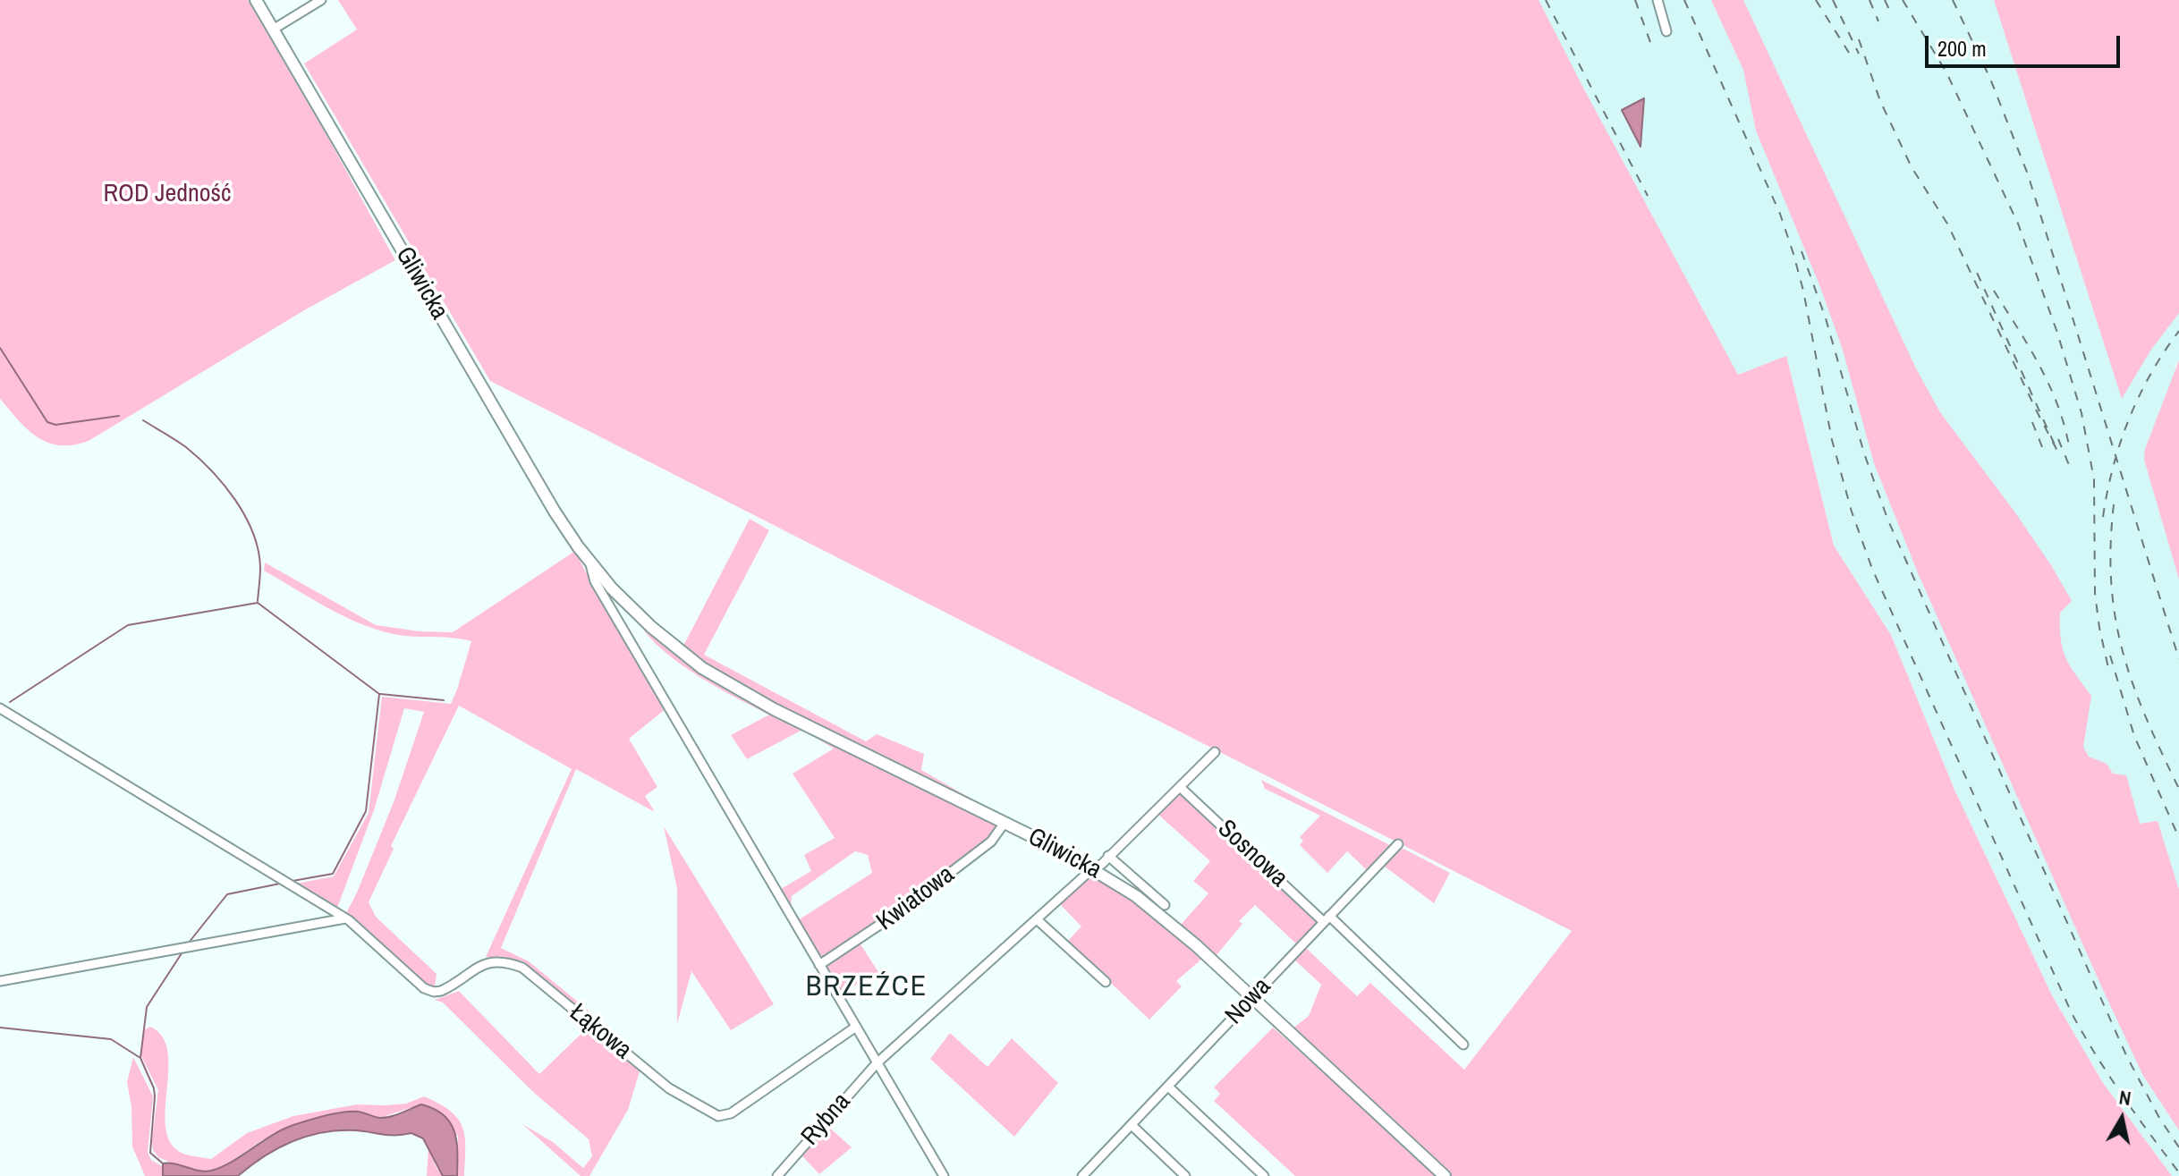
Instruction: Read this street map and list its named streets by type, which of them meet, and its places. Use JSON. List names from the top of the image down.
{
  "streets": {
    "main road": ["Gliwicka"],
    "street": [
      "Sosnowa",
      "Kwiatowa",
      "Nowa",
      "Łąkowa",
      "Rybna"
    ]
  },
  "crossings": [
    ["Gliwicka", "Kwiatowa"],
    ["Gliwicka", "Nowa"],
    ["Gliwicka", "Łąkowa"],
    ["Gliwicka", "Rybna"],
    ["Sosnowa", "Nowa"],
    ["Sosnowa", "Rybna"]
  ],
  "districts": ["BRZEŹCE"],
  "parks": ["ROD Jedność"],
  "scale_bar": "200 m",
  "north": "top"
}
